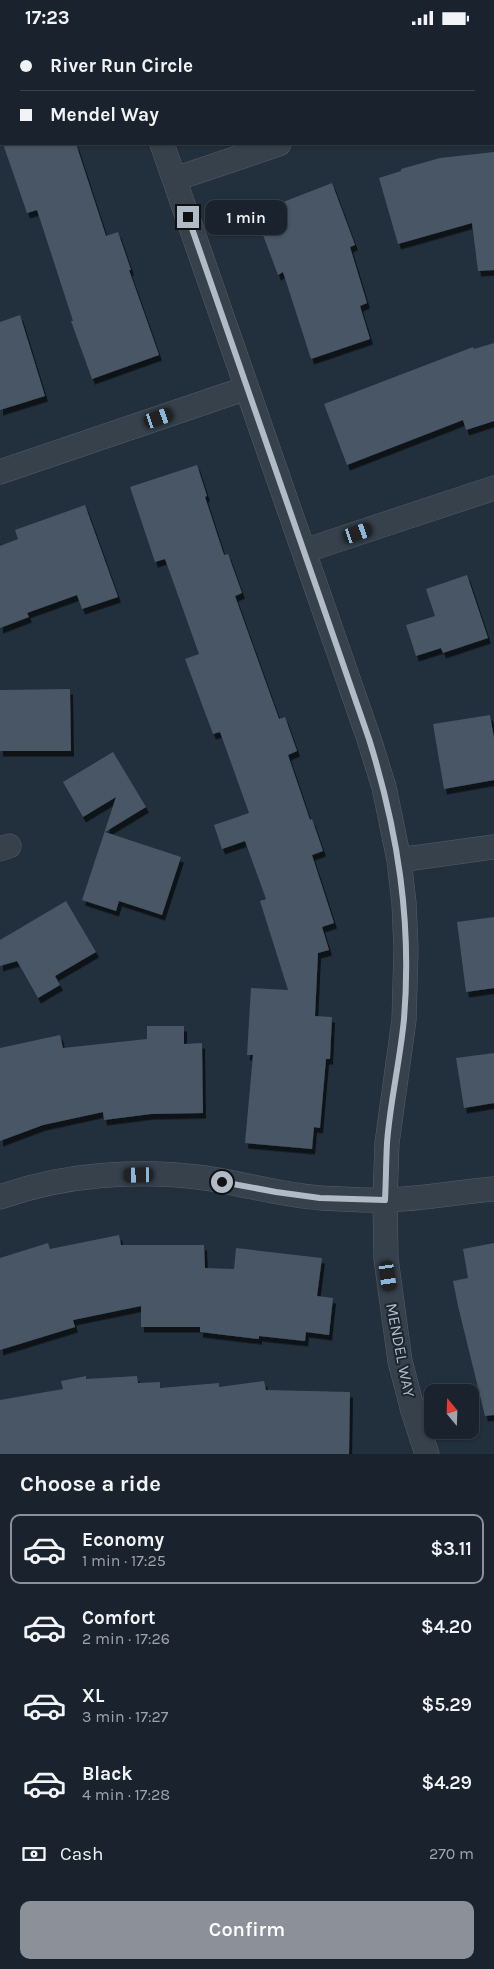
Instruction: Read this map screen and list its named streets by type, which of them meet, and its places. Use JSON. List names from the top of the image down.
{
  "streets": {
    "street": ["MENDEL WAY"]
  },
  "north": "top",
  "page": {
    "status": "17:23",
    "banner": ["River Run Circle", "Mendel Way"],
    "bubble": "1 min",
    "heading": "Choose a ride",
    "list": [
      {
        "name": "Economy",
        "note": "1 min · 17:25",
        "value": "$3.11"
      },
      {
        "name": "Comfort",
        "note": "2 min · 17:26",
        "value": "$4.20"
      },
      {
        "name": "XL",
        "note": "3 min · 17:27",
        "value": "$5.29"
      },
      {
        "name": "Black",
        "note": "4 min · 17:28",
        "value": "$4.29"
      }
    ],
    "pay": ["Cash", "270 m"],
    "buttons": "Confirm"
  }
}
